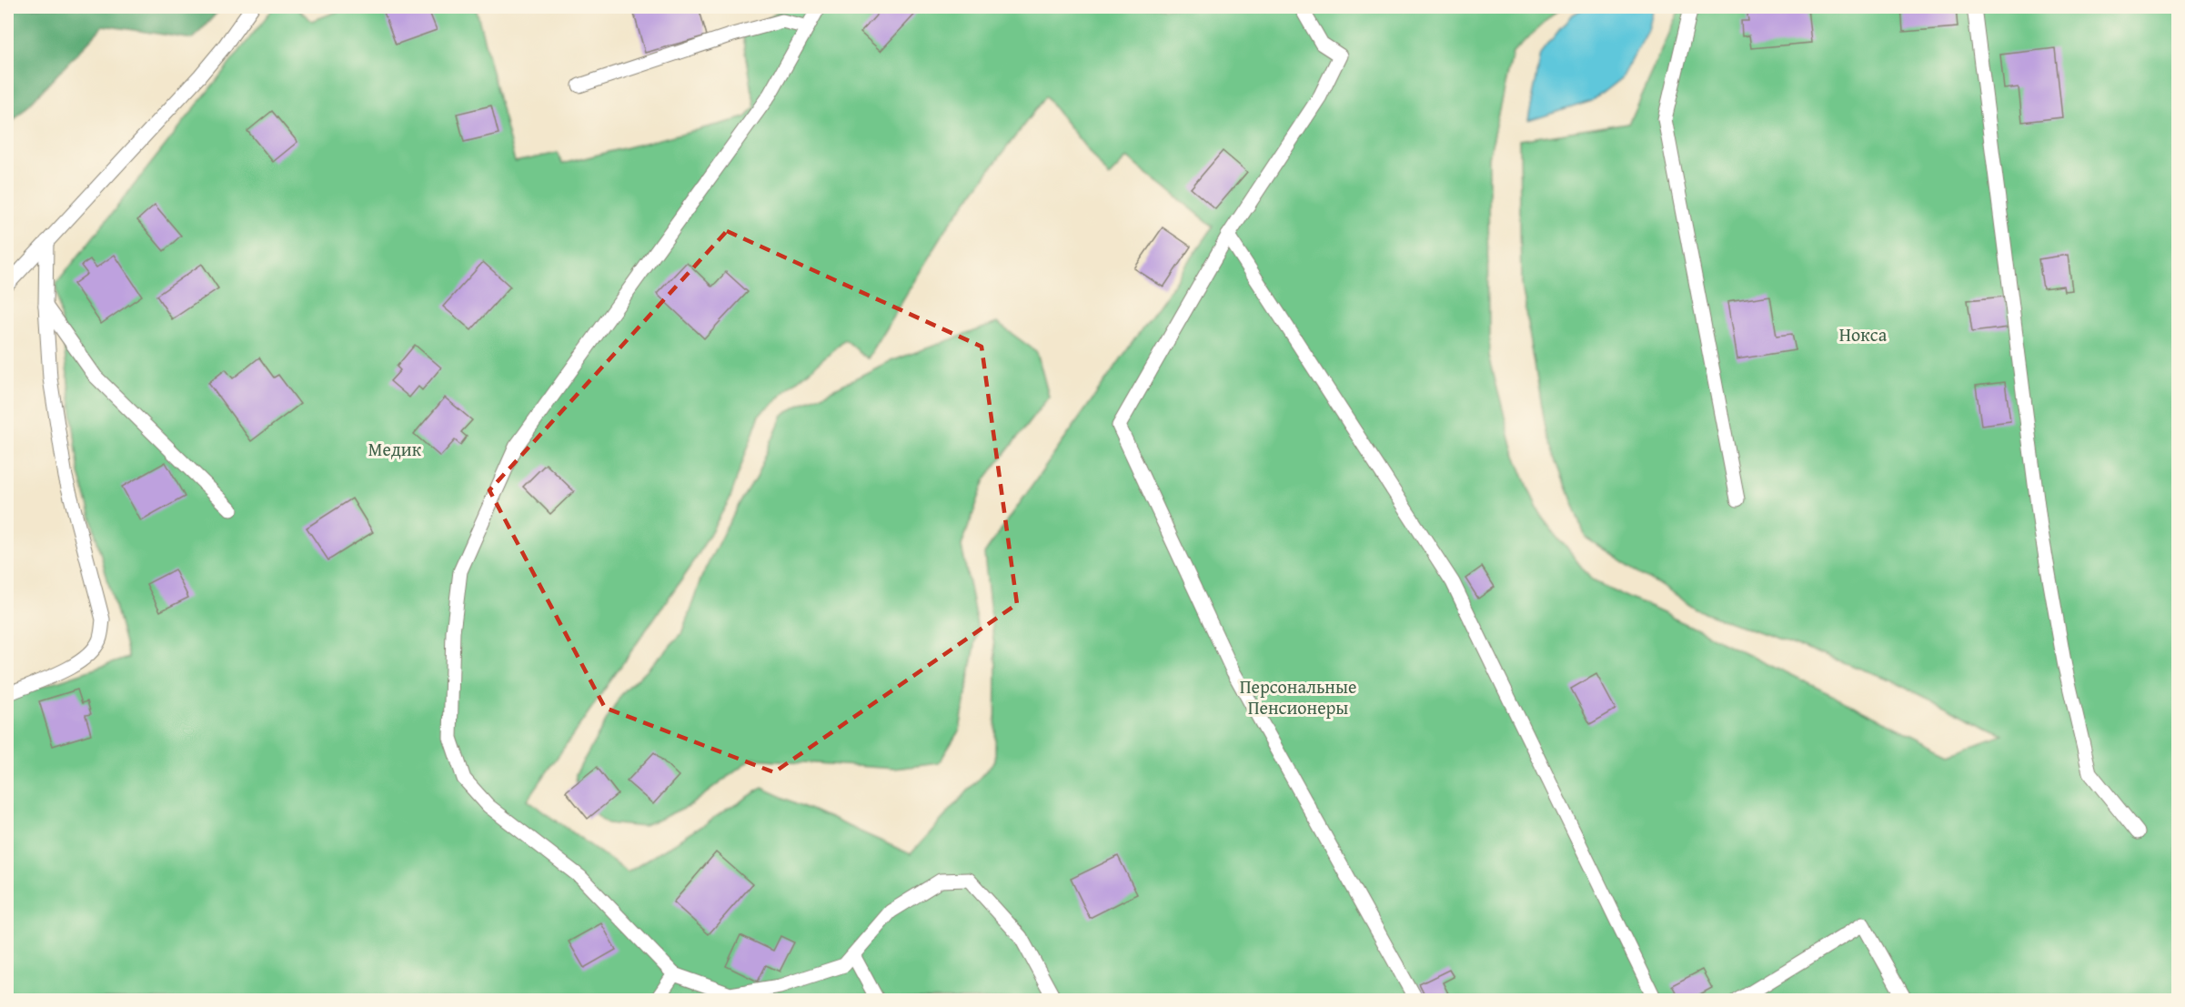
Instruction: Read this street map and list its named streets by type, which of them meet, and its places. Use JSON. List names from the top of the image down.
{
  "parks": ["Нокса", "Медик", "Персональные Пенсионеры"]
}
